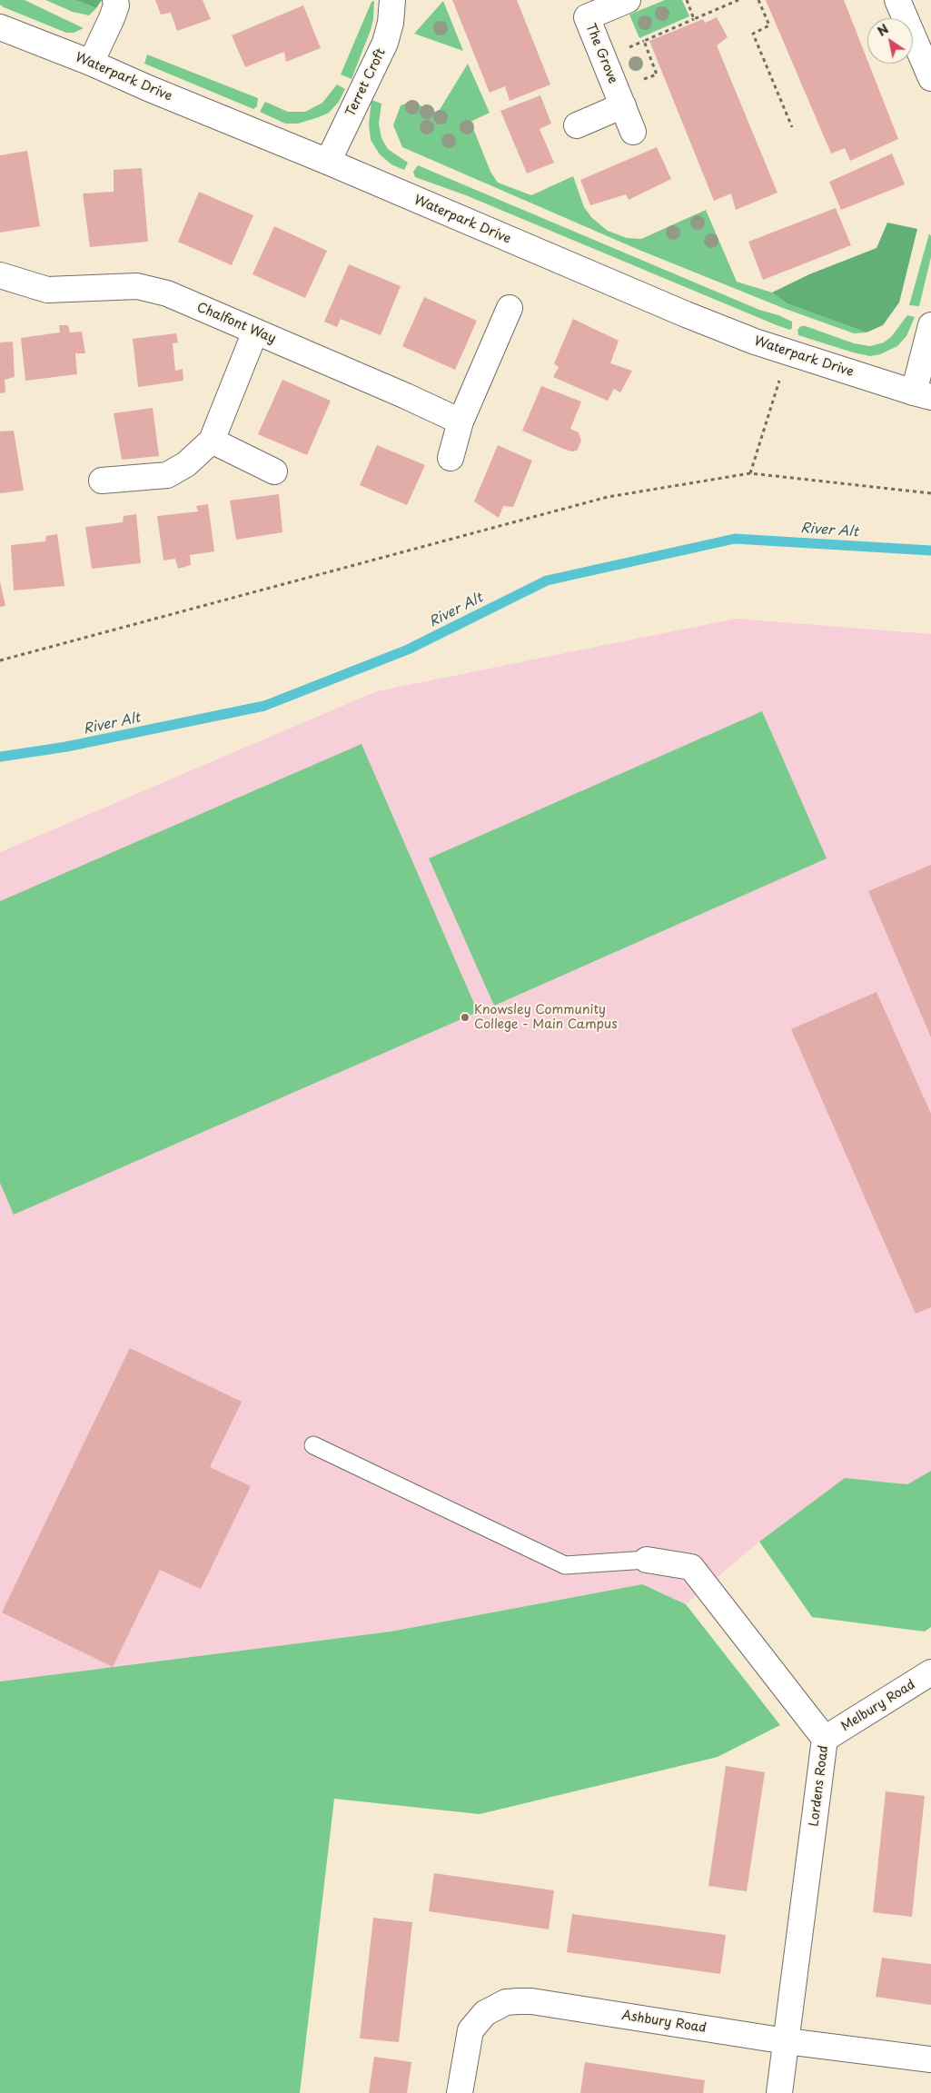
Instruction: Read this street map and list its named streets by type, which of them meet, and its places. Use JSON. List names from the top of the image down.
{
  "streets": {
    "street": [
      "The Grove",
      "Waterpark Drive",
      "Terret Croft",
      "Chalfont Way",
      "Melbury Road",
      "Lordens Road",
      "Ashbury Road"
    ]
  },
  "crossings": [
    ["Waterpark Drive", "Terret Croft"],
    ["Melbury Road", "Lordens Road"],
    ["Lordens Road", "Ashbury Road"]
  ],
  "water": ["River Alt"],
  "places": ["Knowsley Community College - Main Campus"],
  "north": "top left"
}
